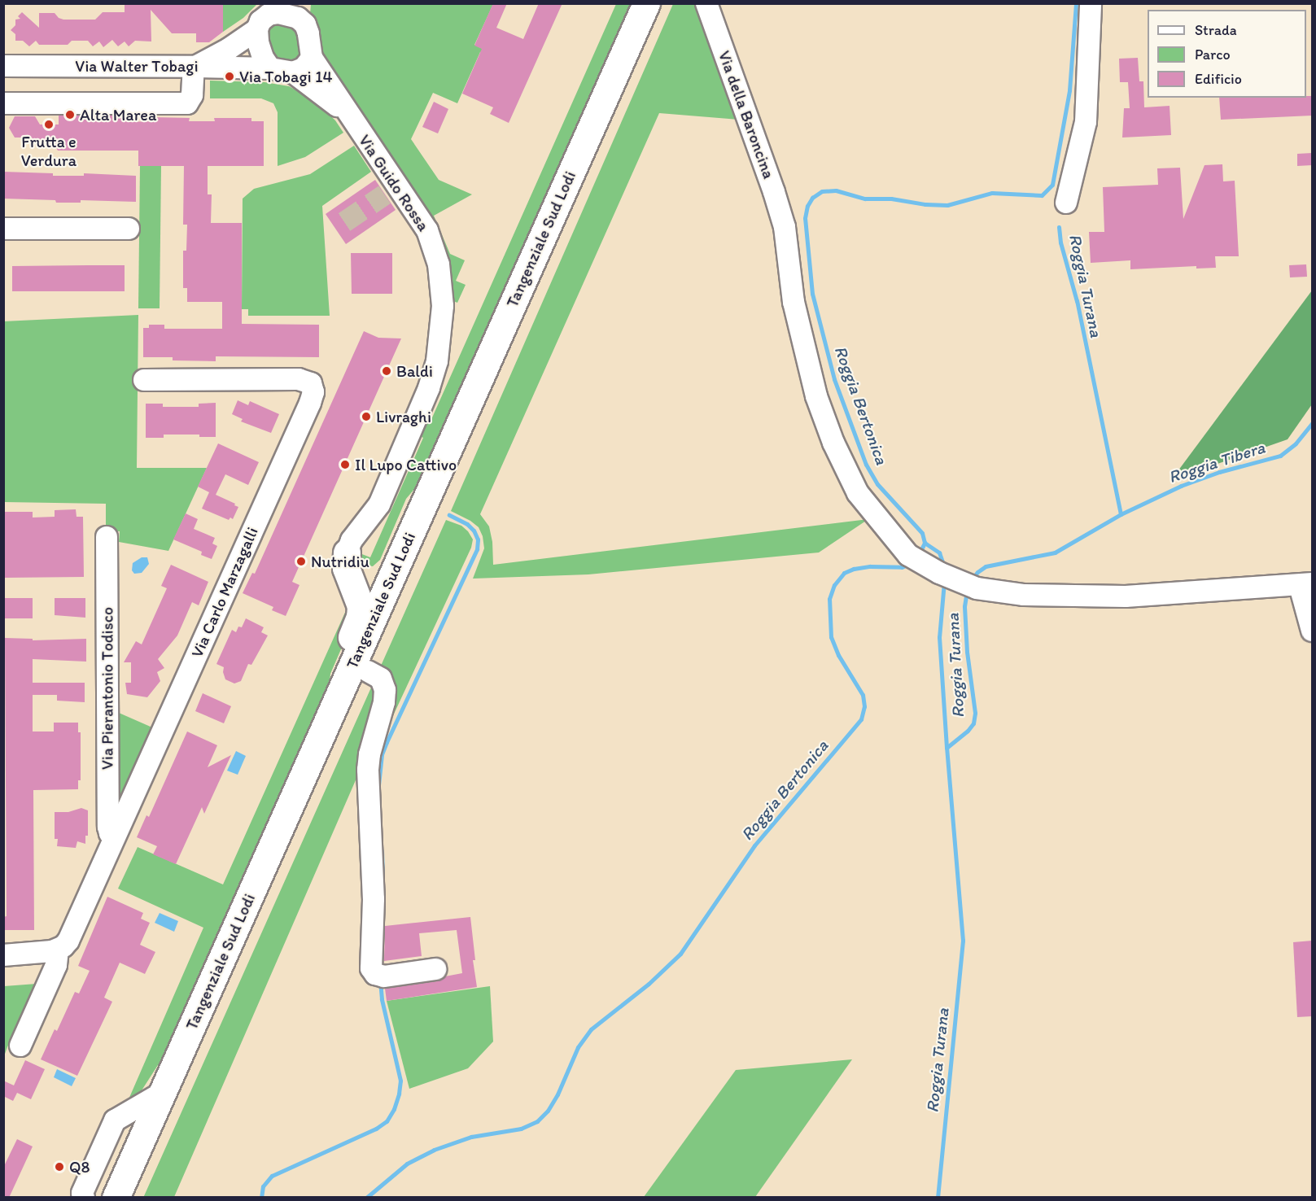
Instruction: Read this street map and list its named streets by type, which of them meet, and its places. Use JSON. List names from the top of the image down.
{
  "streets": {
    "highway": ["Tangenziale Sud Lodi"],
    "street": [
      "Via Walter Tobagi",
      "Via della Baroncina",
      "Via Guido Rossa",
      "Via Carlo Marzagalli",
      "Via Pierantonio Todisco"
    ]
  },
  "crossings": [
    ["Via Walter Tobagi", "Via Guido Rossa"],
    ["Via Carlo Marzagalli", "Via Pierantonio Todisco"]
  ],
  "water": ["Roggia Turana", "Roggia Bertonica", "Roggia Tibera"],
  "places": [
    "Via Tobagi 14",
    "Alta Marea",
    "Frutta e Verdura",
    "Baldi",
    "Livraghi",
    "Il Lupo Cattivo",
    "Nutridiu",
    "Q8"
  ],
  "legend": ["Strada", "Parco", "Edificio"]
}
